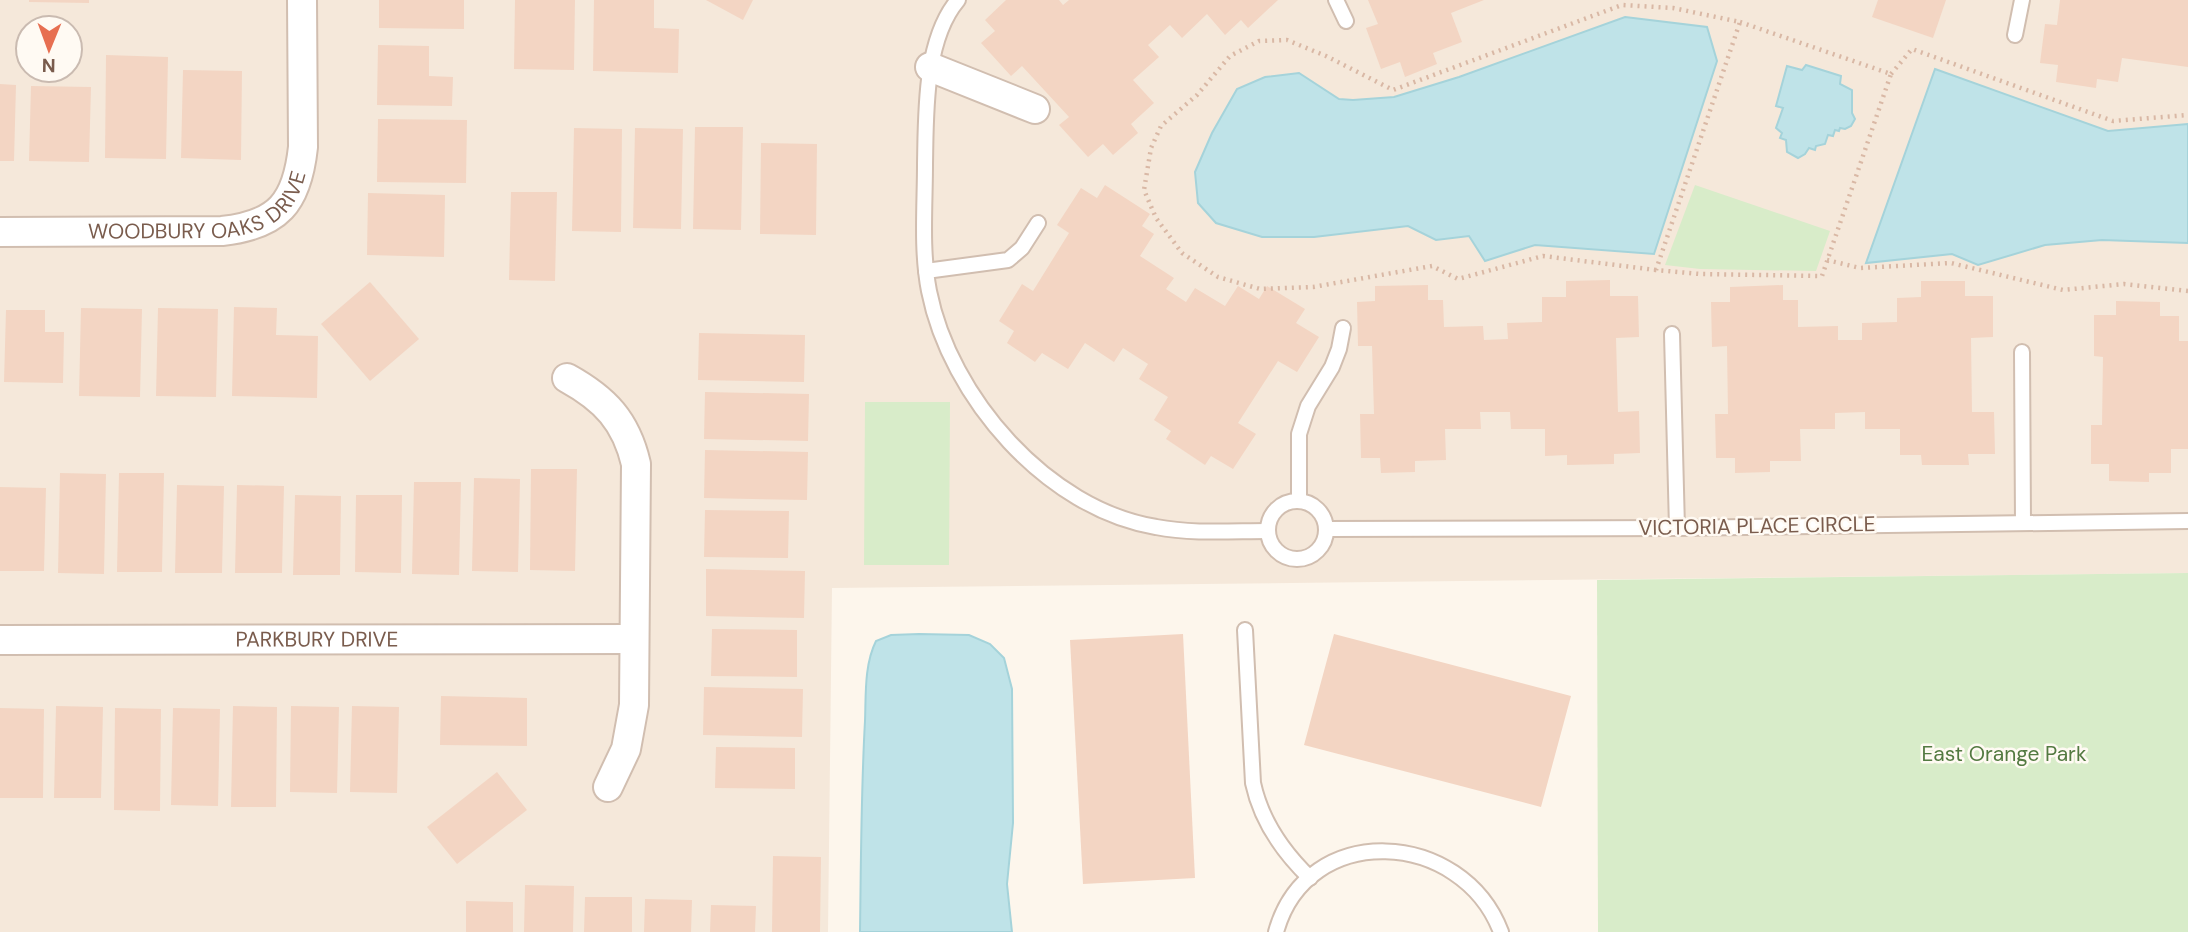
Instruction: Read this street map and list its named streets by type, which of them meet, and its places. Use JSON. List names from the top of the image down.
{
  "streets": {
    "street": ["WOODBURY OAKS DRIVE", "PARKBURY DRIVE"],
    "lane": ["VICTORIA PLACE CIRCLE"]
  },
  "parks": ["East Orange Park"],
  "north": "bottom"
}
